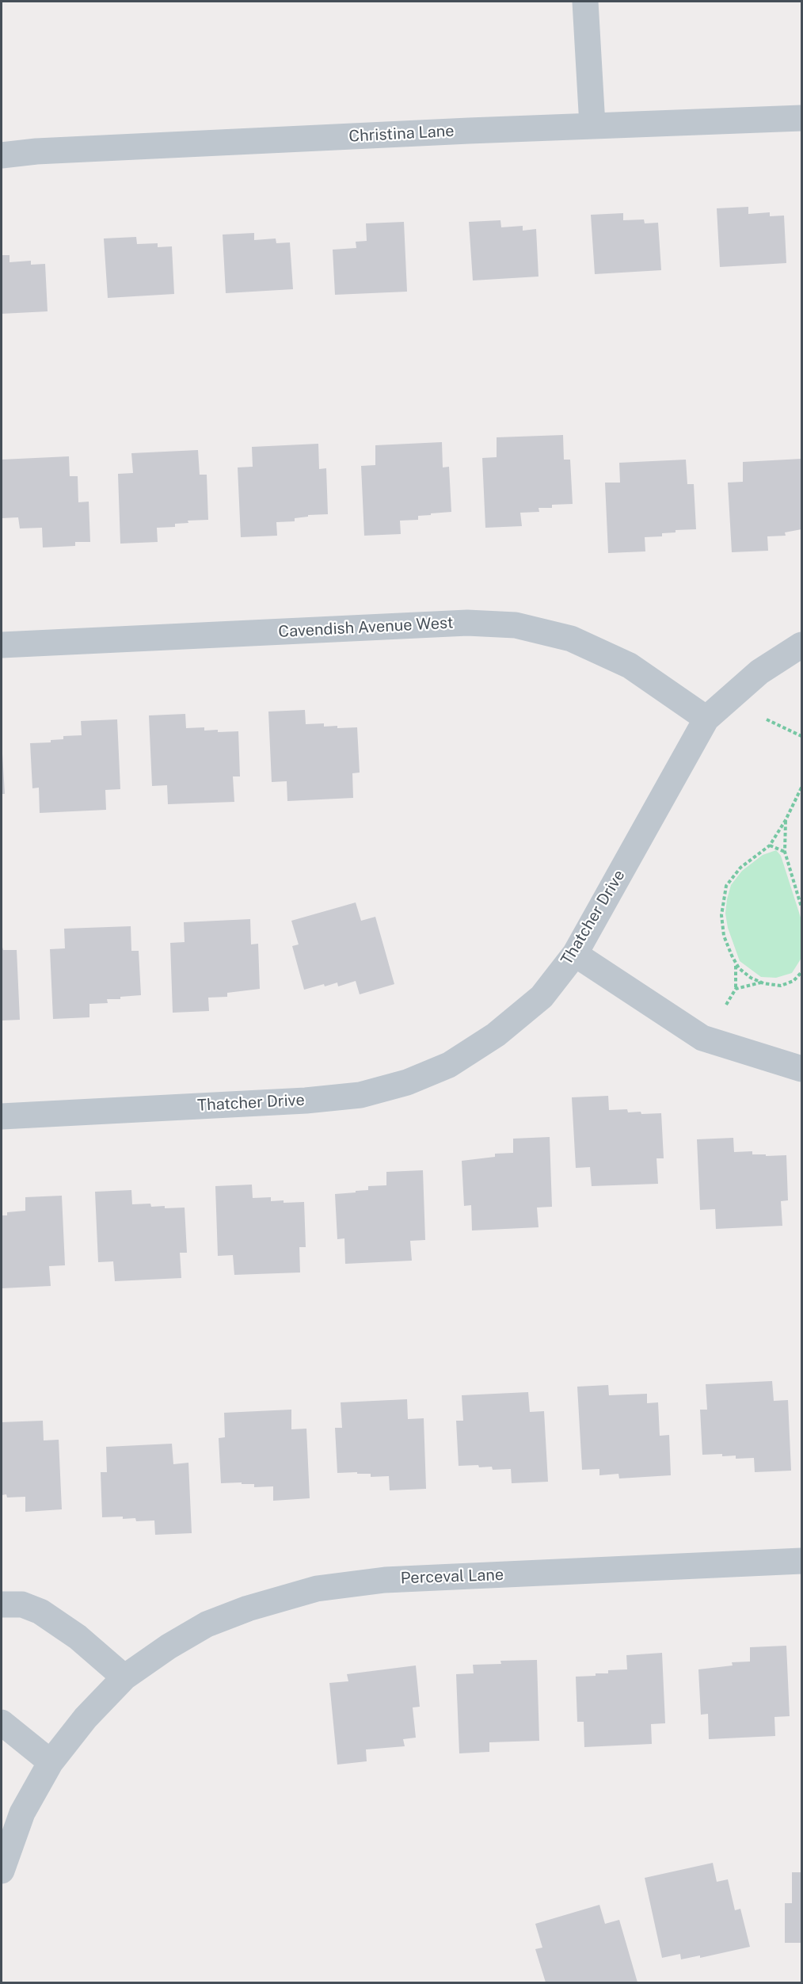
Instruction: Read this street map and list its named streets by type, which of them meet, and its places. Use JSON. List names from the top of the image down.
{
  "streets": {
    "street": [
      "Christina Lane",
      "Cavendish Avenue West",
      "Thatcher Drive",
      "Perceval Lane"
    ]
  },
  "crossings": [
    ["Cavendish Avenue West", "Thatcher Drive"]
  ]
}
